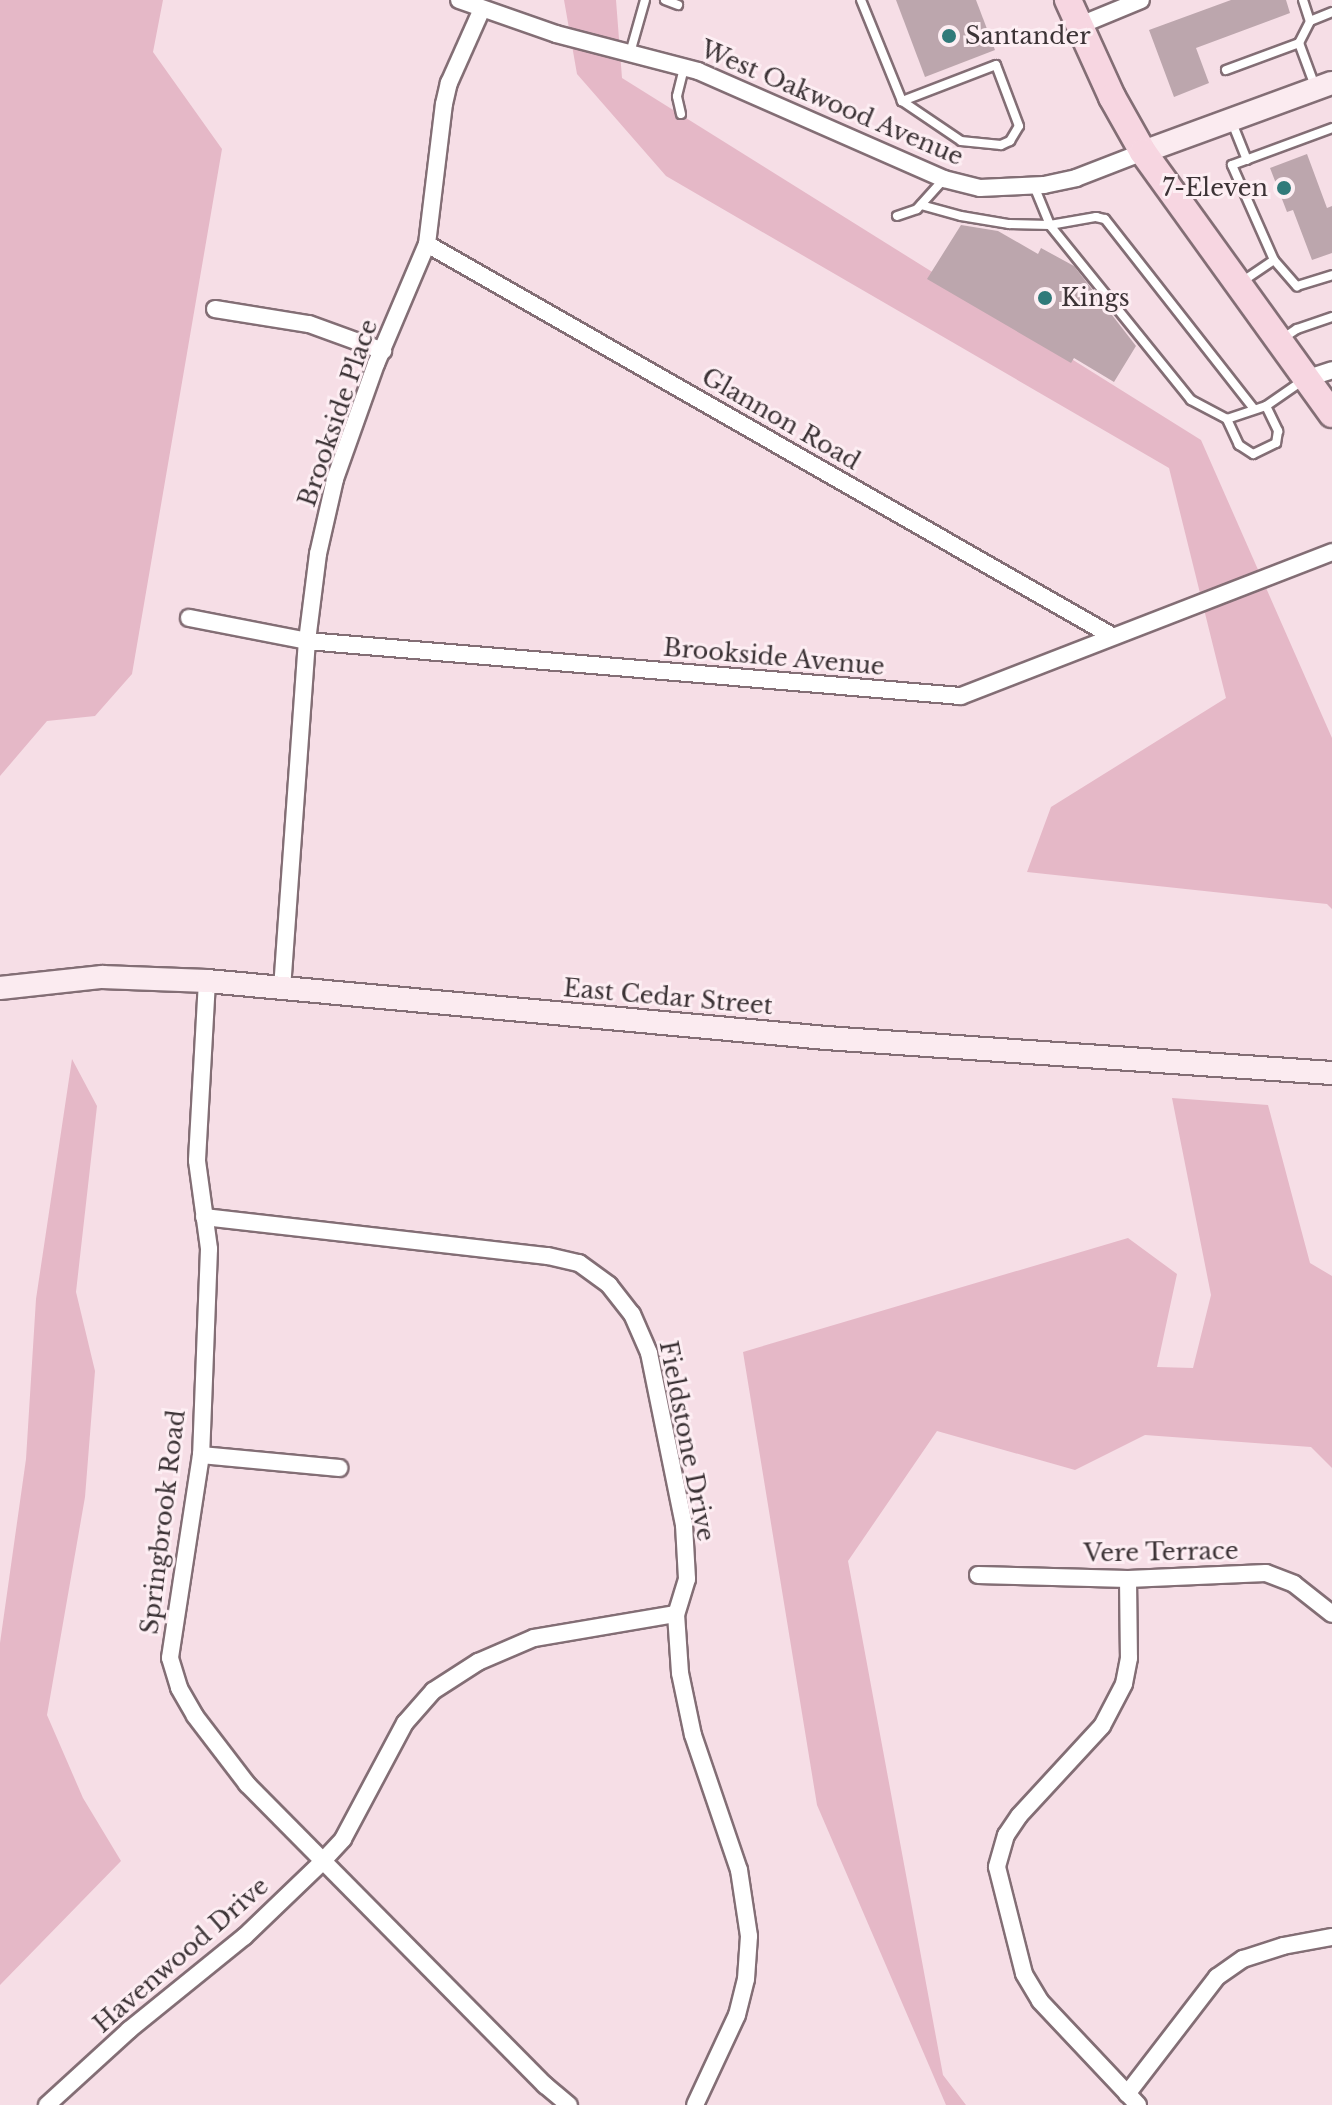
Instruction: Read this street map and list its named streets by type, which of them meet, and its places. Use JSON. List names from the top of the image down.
{
  "streets": {
    "street": [
      "West Oakwood Avenue",
      "Brookside Place",
      "Glannon Road",
      "Brookside Avenue",
      "East Cedar Street",
      "Fieldstone Drive",
      "Springbrook Road",
      "Vere Terrace",
      "Havenwood Drive"
    ]
  },
  "crossings": [
    ["West Oakwood Avenue", "Brookside Place"],
    ["Brookside Place", "Glannon Road"],
    ["Brookside Place", "Brookside Avenue"],
    ["Brookside Place", "East Cedar Street"],
    ["Glannon Road", "Brookside Avenue"],
    ["East Cedar Street", "Springbrook Road"],
    ["Fieldstone Drive", "Springbrook Road"],
    ["Fieldstone Drive", "Havenwood Drive"],
    ["Springbrook Road", "Havenwood Drive"]
  ],
  "places": ["Santander", "7-Eleven", "Kings"]
}
